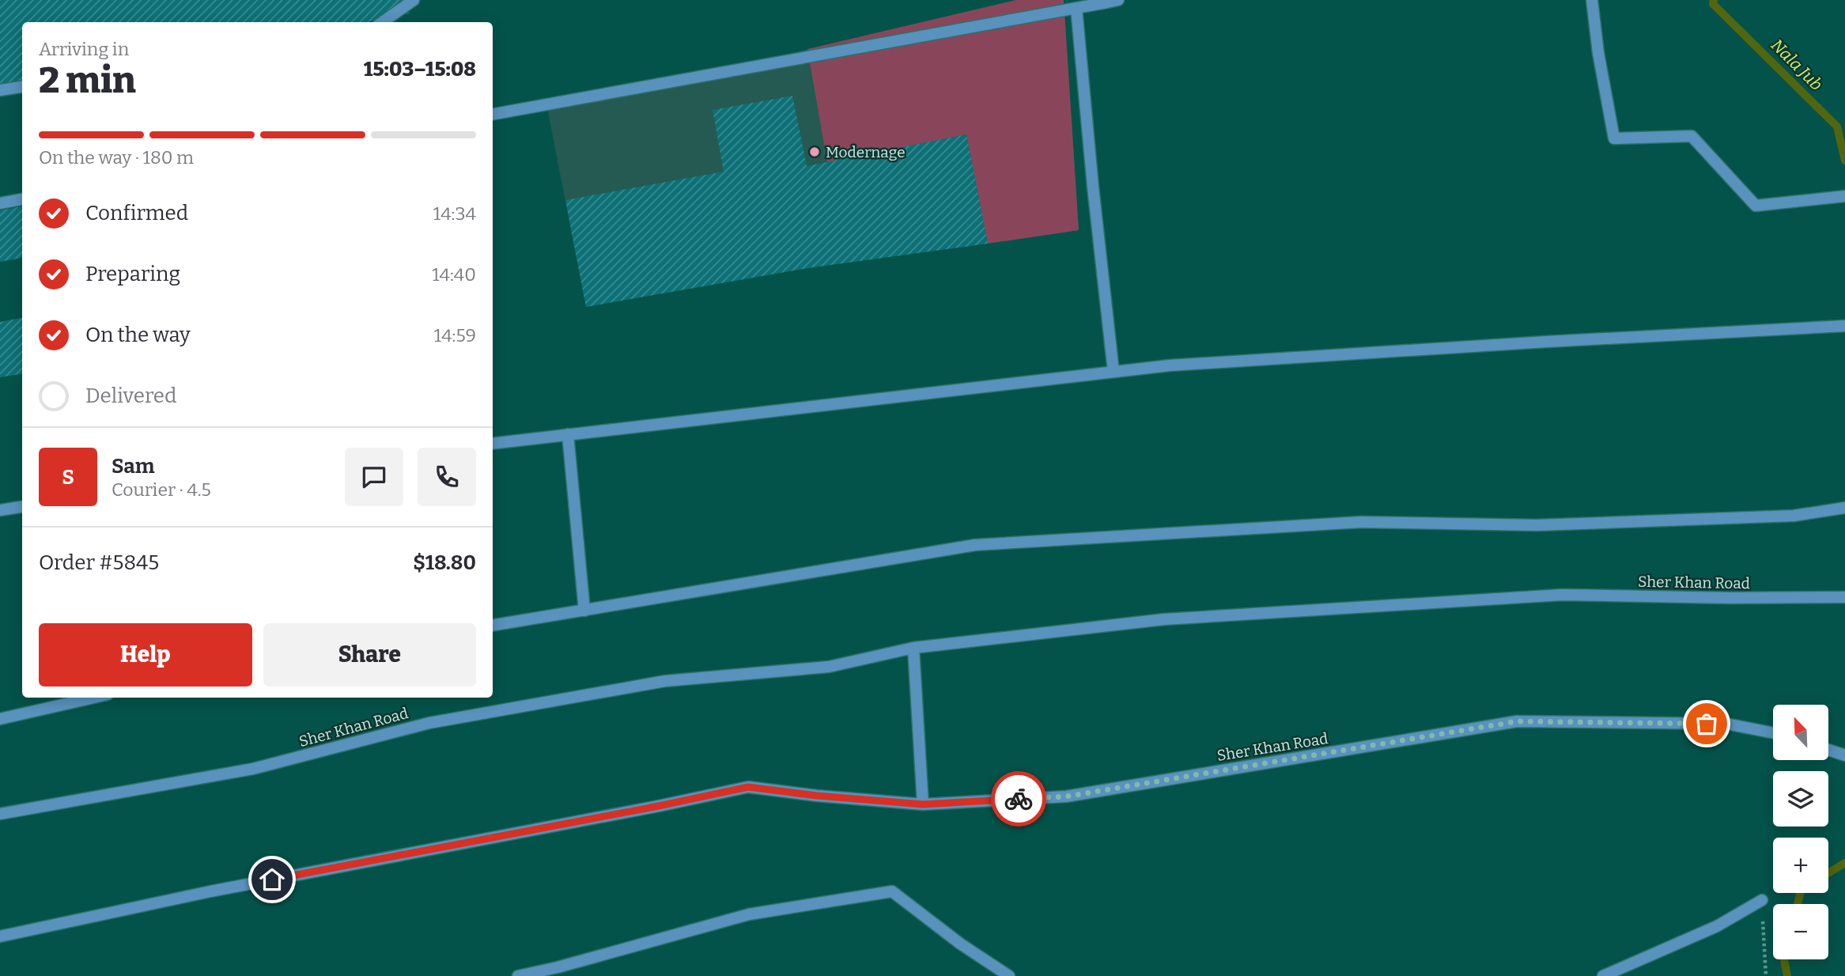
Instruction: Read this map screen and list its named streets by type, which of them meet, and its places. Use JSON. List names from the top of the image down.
{
  "streets": {
    "street": ["Sher Khan Road"]
  },
  "water": ["Nala Jub"],
  "places": ["Modernage"],
  "north": "top left",
  "page": {
    "heading": ["2 min", "Arriving in", "15:03–15:08"],
    "panel": [
      "Sam",
      "Courier · 4.5",
      "Order #5845",
      "$18.80"
    ],
    "bar": "On the way · 180 m",
    "list": [
      ["Confirmed", "14:34"],
      ["Preparing", "14:40"],
      ["On the way", "14:59"],
      "Delivered"
    ],
    "round": "S",
    "buttons": ["Help", "Share"],
    "map_buttons": ["+", "−"]
  }
}
